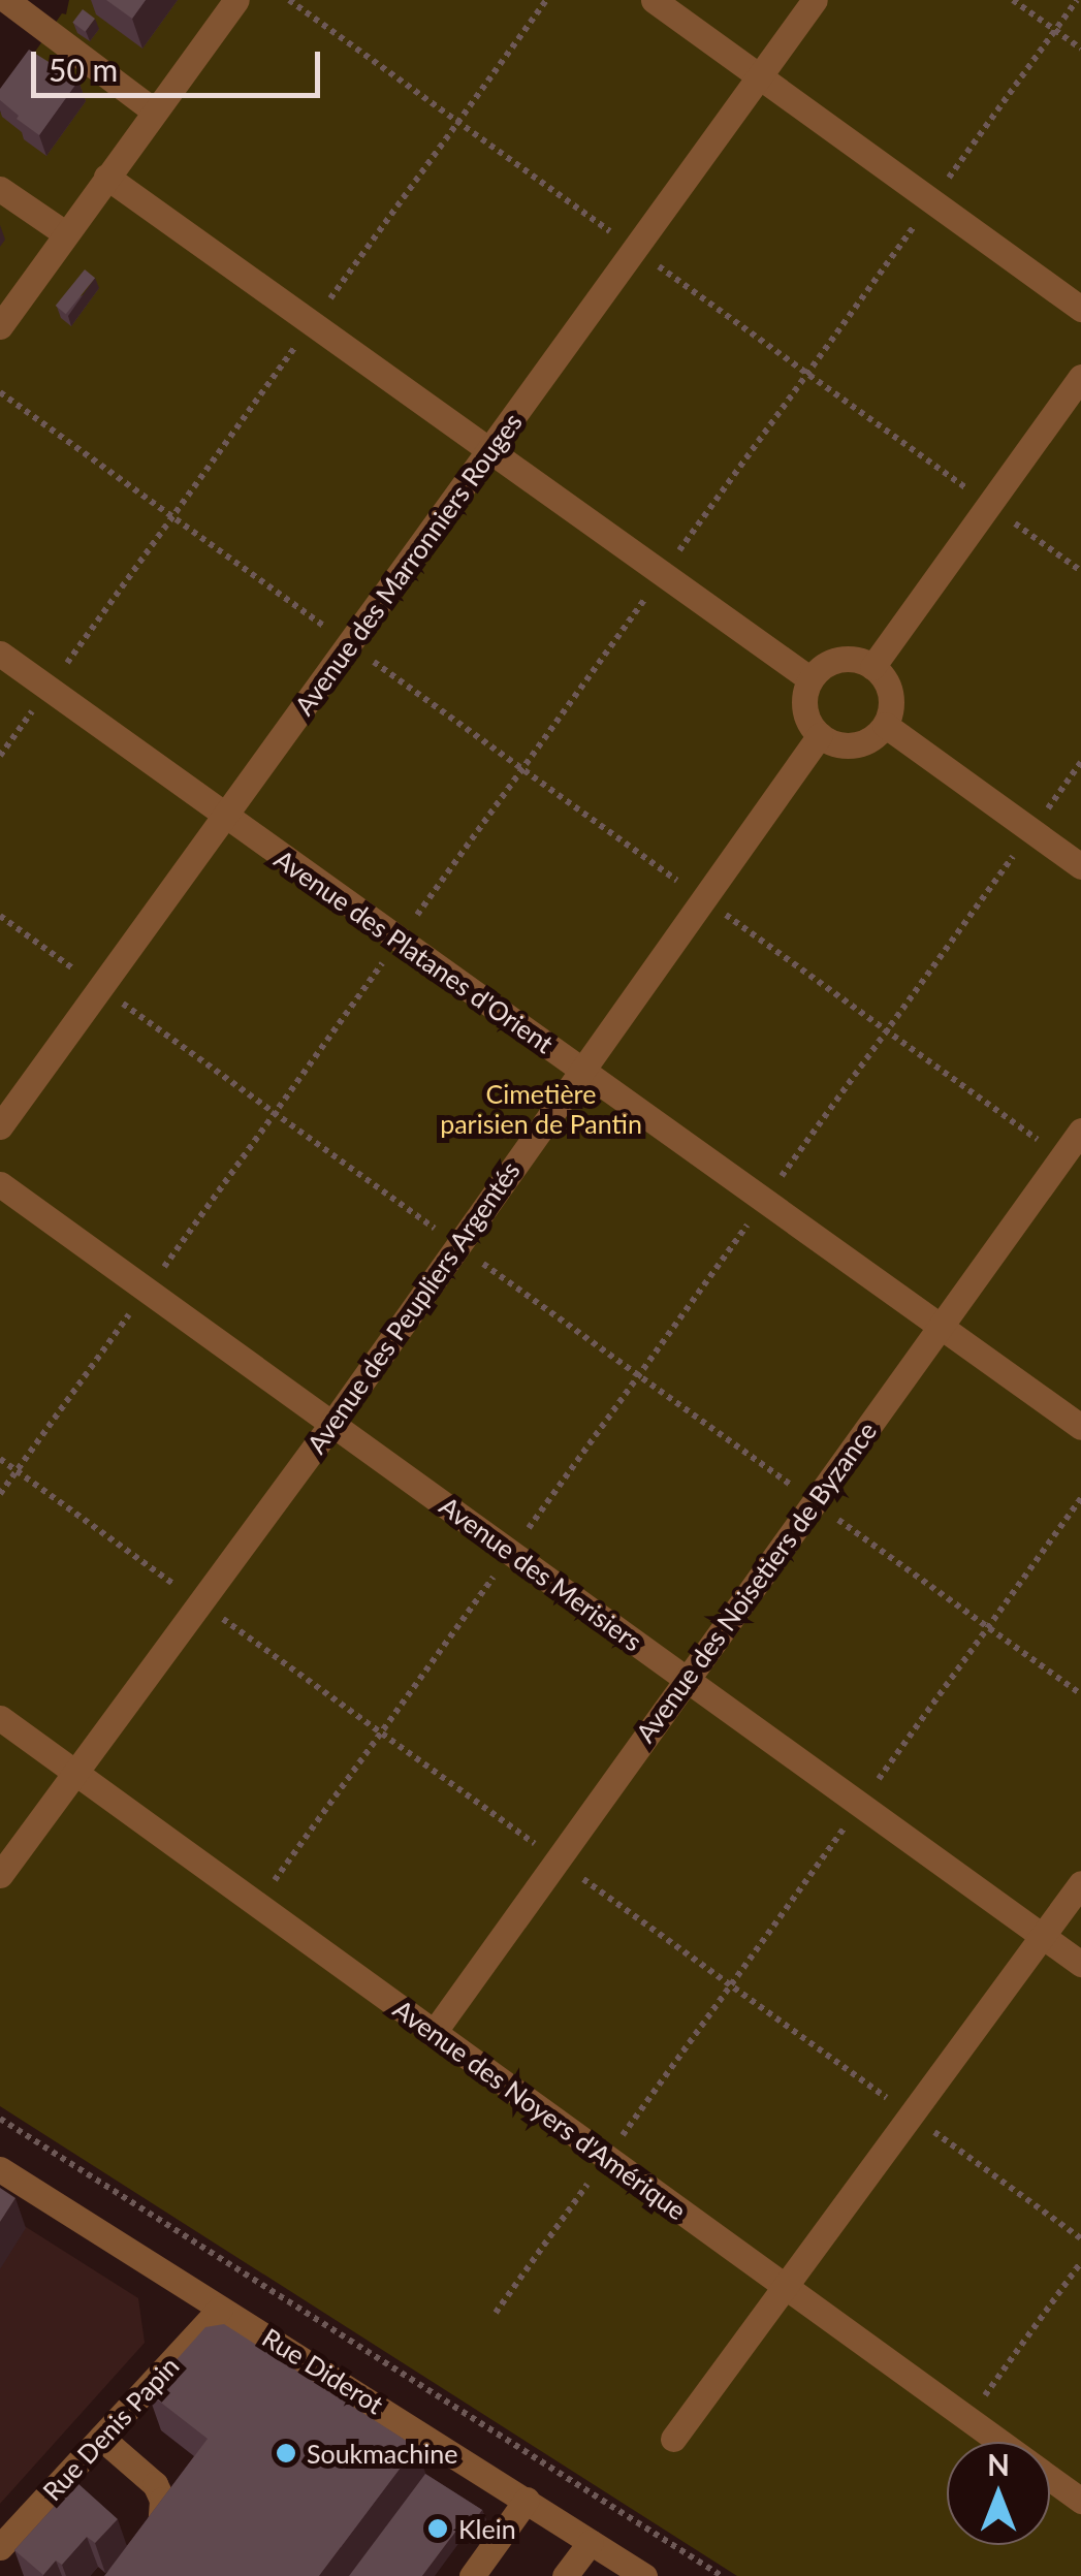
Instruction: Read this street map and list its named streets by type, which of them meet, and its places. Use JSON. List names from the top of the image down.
{
  "streets": {
    "street": [
      "Avenue des Marronniers Rouges",
      "Avenue des Platanes d'Orient",
      "Avenue des Peupliers Argentés",
      "Avenue des Merisiers",
      "Avenue des Noisetiers de Byzance",
      "Avenue des Noyers d'Amérique",
      "Rue Diderot",
      "Rue Denis Papin"
    ]
  },
  "crossings": [
    ["Avenue des Marronniers Rouges", "Avenue des Platanes d'Orient"],
    ["Avenue des Platanes d'Orient", "Avenue des Peupliers Argentés"],
    ["Avenue des Platanes d'Orient", "Avenue des Noisetiers de Byzance"],
    ["Avenue des Peupliers Argentés", "Avenue des Merisiers"],
    ["Avenue des Peupliers Argentés", "Avenue des Noyers d'Amérique"],
    ["Avenue des Merisiers", "Avenue des Noisetiers de Byzance"],
    ["Avenue des Noisetiers de Byzance", "Avenue des Noyers d'Amérique"],
    ["Rue Diderot", "Rue Denis Papin"]
  ],
  "parks": ["Cimetière parisien de Pantin"],
  "places": ["Soukmachine", "Klein"],
  "scale_bar": "50 m",
  "north": "top"
}
